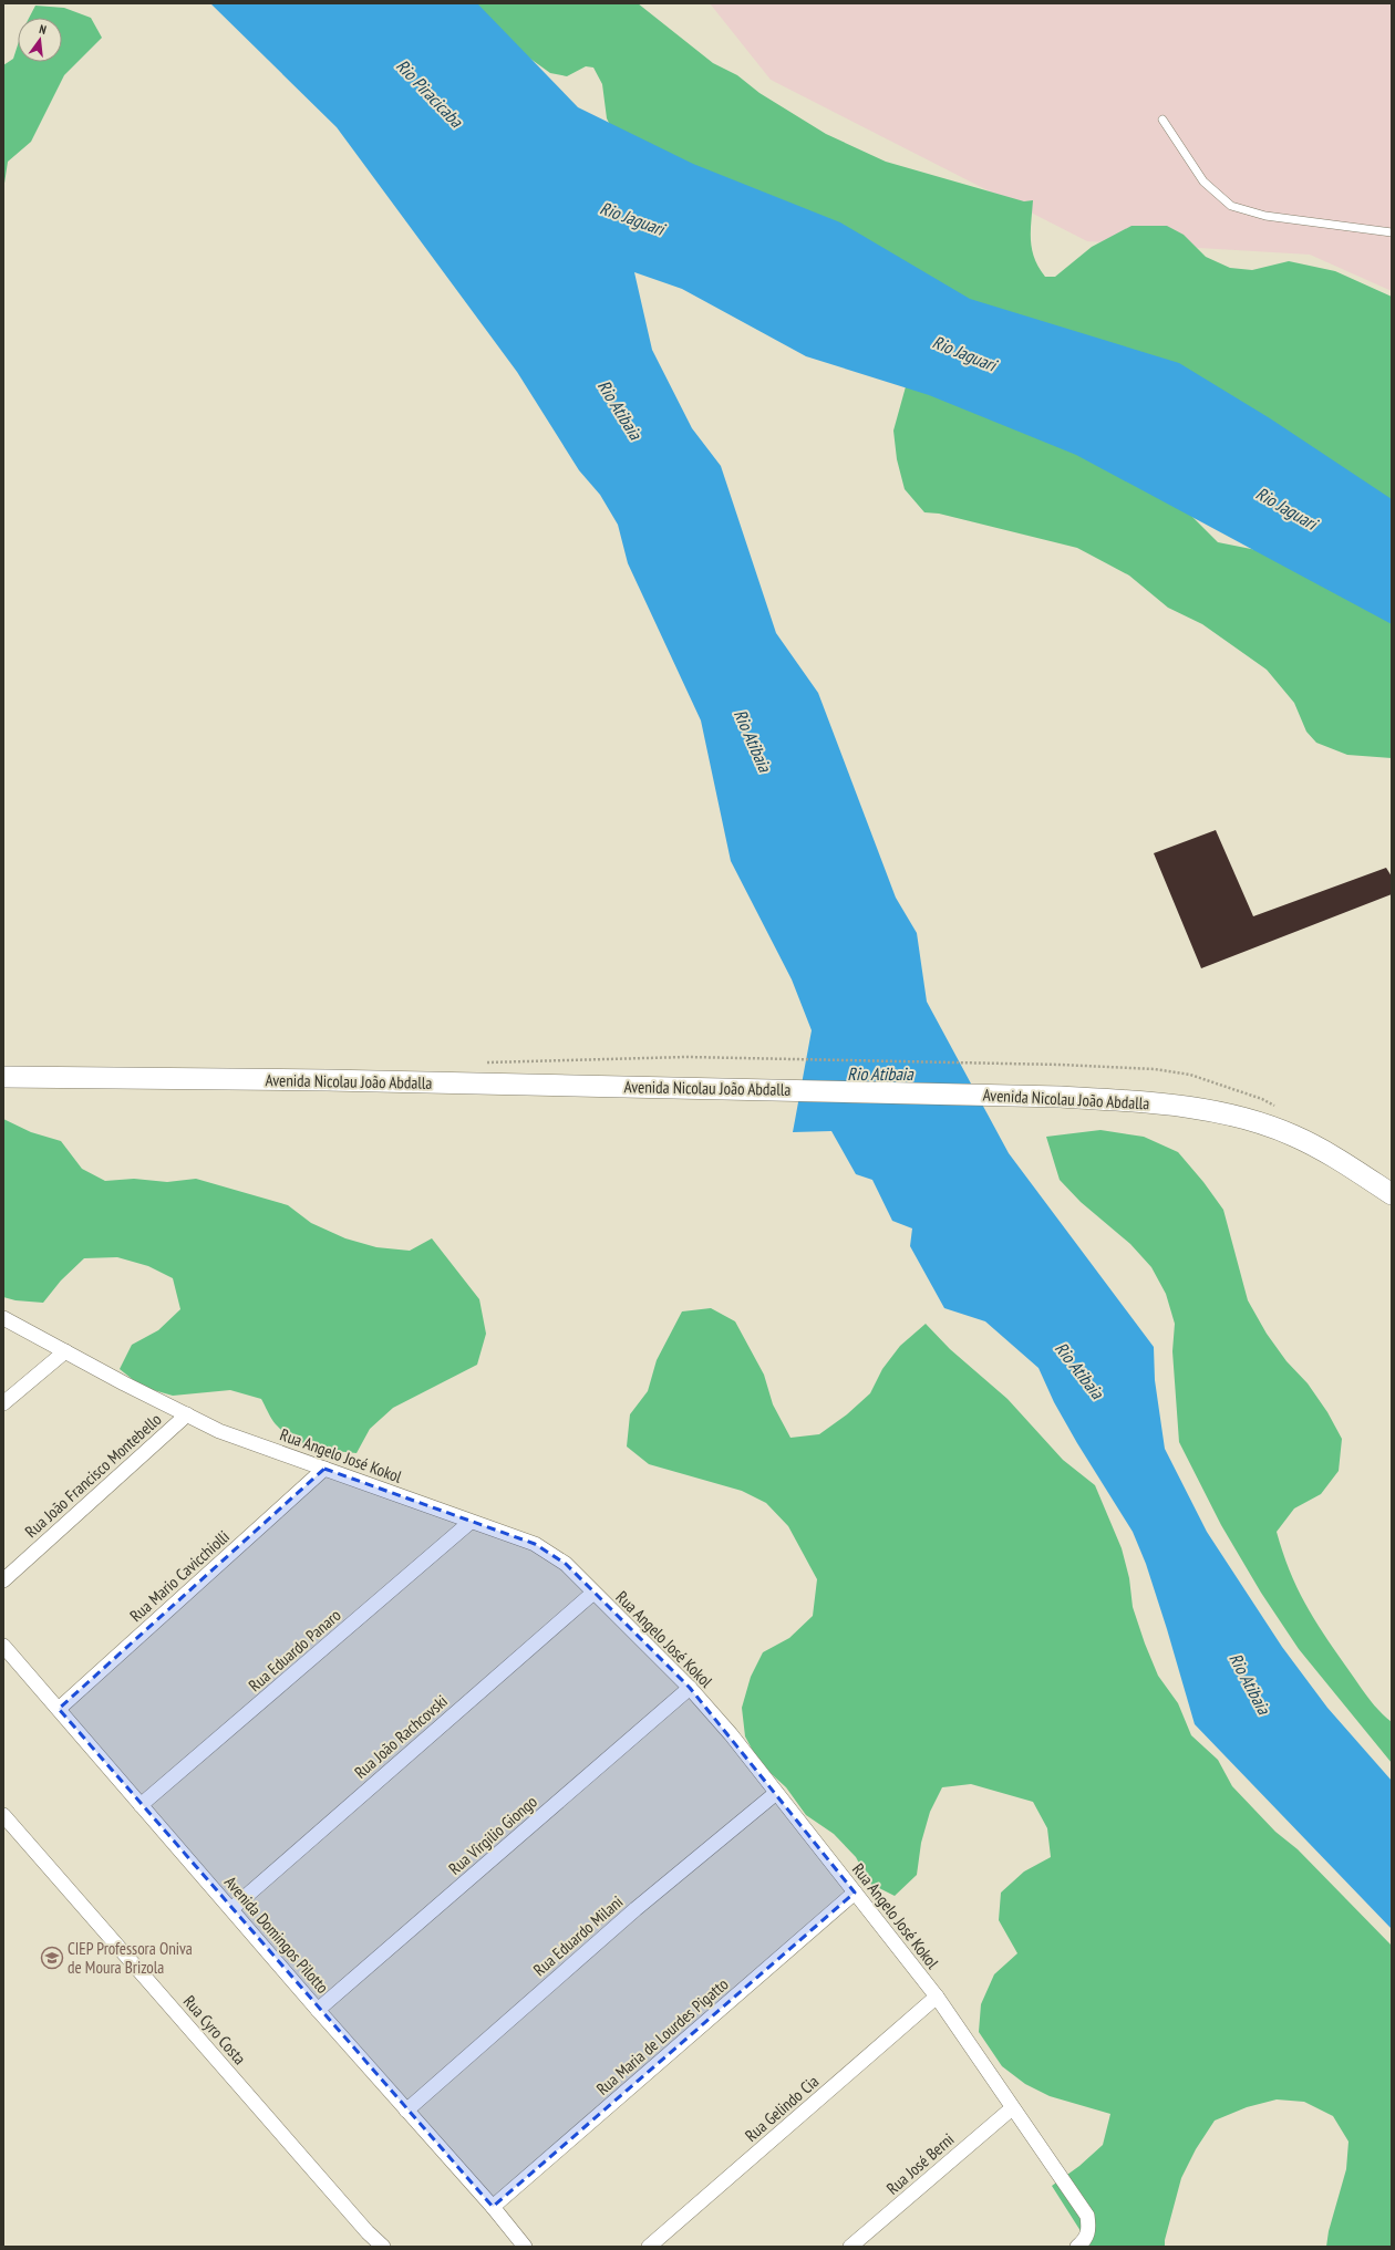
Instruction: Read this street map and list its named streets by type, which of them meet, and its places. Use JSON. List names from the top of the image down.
{
  "streets": {
    "main road": ["Avenida Nicolau João Abdalla"],
    "street": [
      "Rua Angelo José Kokol",
      "Rua João Francisco Montebello",
      "Rua Mario Cavicchiolli",
      "Rua Eduardo Panaro",
      "Rua João Rachcovski",
      "Rua Virgilio Giongo",
      "Avenida Domingos Pilotto",
      "Rua Eduardo Milani",
      "Rua Cyro Costa",
      "Rua Maria de Lourdes Pigatto",
      "Rua Gelindo Cia",
      "Rua José Berni"
    ]
  },
  "crossings": [
    ["Rua Angelo José Kokol", "Rua João Francisco Montebello"],
    ["Rua Angelo José Kokol", "Rua Mario Cavicchiolli"],
    ["Rua Angelo José Kokol", "Rua Eduardo Panaro"],
    ["Rua Angelo José Kokol", "Rua João Rachcovski"],
    ["Rua Angelo José Kokol", "Rua Virgilio Giongo"],
    ["Rua Angelo José Kokol", "Rua Eduardo Milani"],
    ["Rua Angelo José Kokol", "Rua Maria de Lourdes Pigatto"],
    ["Rua Angelo José Kokol", "Rua Gelindo Cia"],
    ["Rua Angelo José Kokol", "Rua José Berni"],
    ["Rua Mario Cavicchiolli", "Avenida Domingos Pilotto"],
    ["Rua Eduardo Panaro", "Avenida Domingos Pilotto"],
    ["Rua João Rachcovski", "Avenida Domingos Pilotto"],
    ["Rua Virgilio Giongo", "Avenida Domingos Pilotto"],
    ["Avenida Domingos Pilotto", "Rua Eduardo Milani"],
    ["Avenida Domingos Pilotto", "Rua Maria de Lourdes Pigatto"]
  ],
  "water": ["Rio Piracicaba", "Rio Jaguari", "Rio Atibaia"],
  "places": {
    "school or university": ["CIEP Professora Oniva de Moura Brizola"]
  },
  "north": "top"
}
